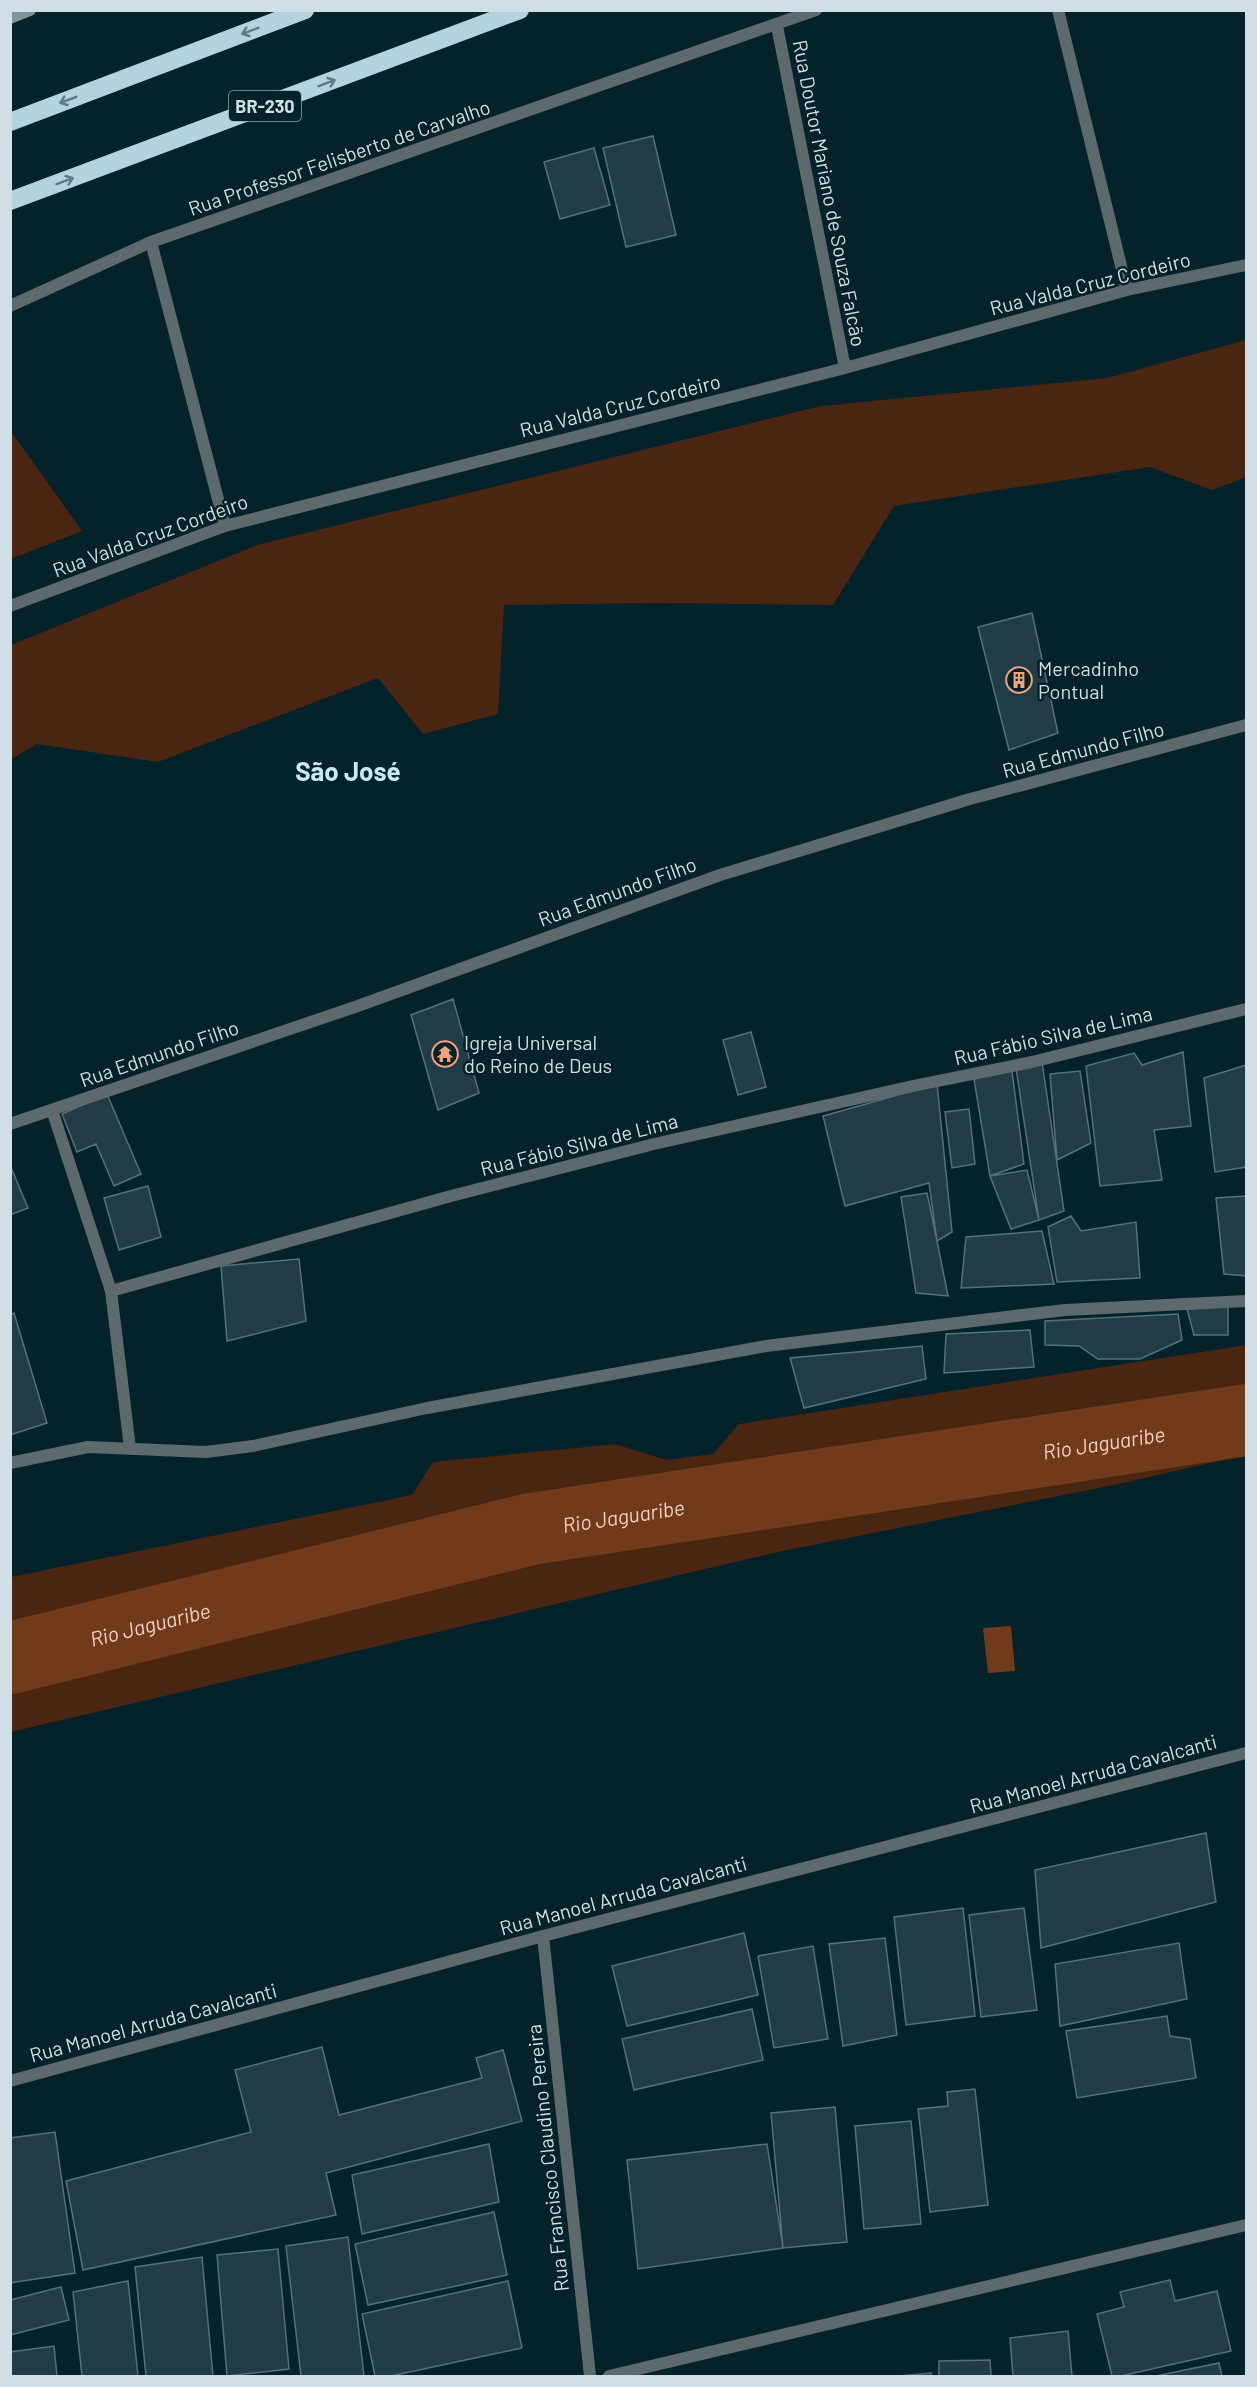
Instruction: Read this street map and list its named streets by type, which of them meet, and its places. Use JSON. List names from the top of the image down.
{
  "streets": {
    "highway": ["BR-230"],
    "street": [
      "Rua Professor Felisberto de Carvalho",
      "Rua Doutor Mariano de Souza Falcão",
      "Rua Valda Cruz Cordeiro",
      "Rua Edmundo Filho",
      "Rua Fábio Silva de Lima",
      "Rua Manoel Arruda Cavalcanti",
      "Rua Francisco Claudino Pereira"
    ]
  },
  "crossings": [
    ["Rua Professor Felisberto de Carvalho", "Rua Doutor Mariano de Souza Falcão"],
    ["Rua Doutor Mariano de Souza Falcão", "Rua Valda Cruz Cordeiro"],
    ["Rua Manoel Arruda Cavalcanti", "Rua Francisco Claudino Pereira"]
  ],
  "districts": ["São José"],
  "water": ["Rio Jaguaribe"],
  "places": {
    "building": ["Mercadinho Pontual"],
    "temple": ["Igreja Universal do Reino de Deus"]
  }
}
